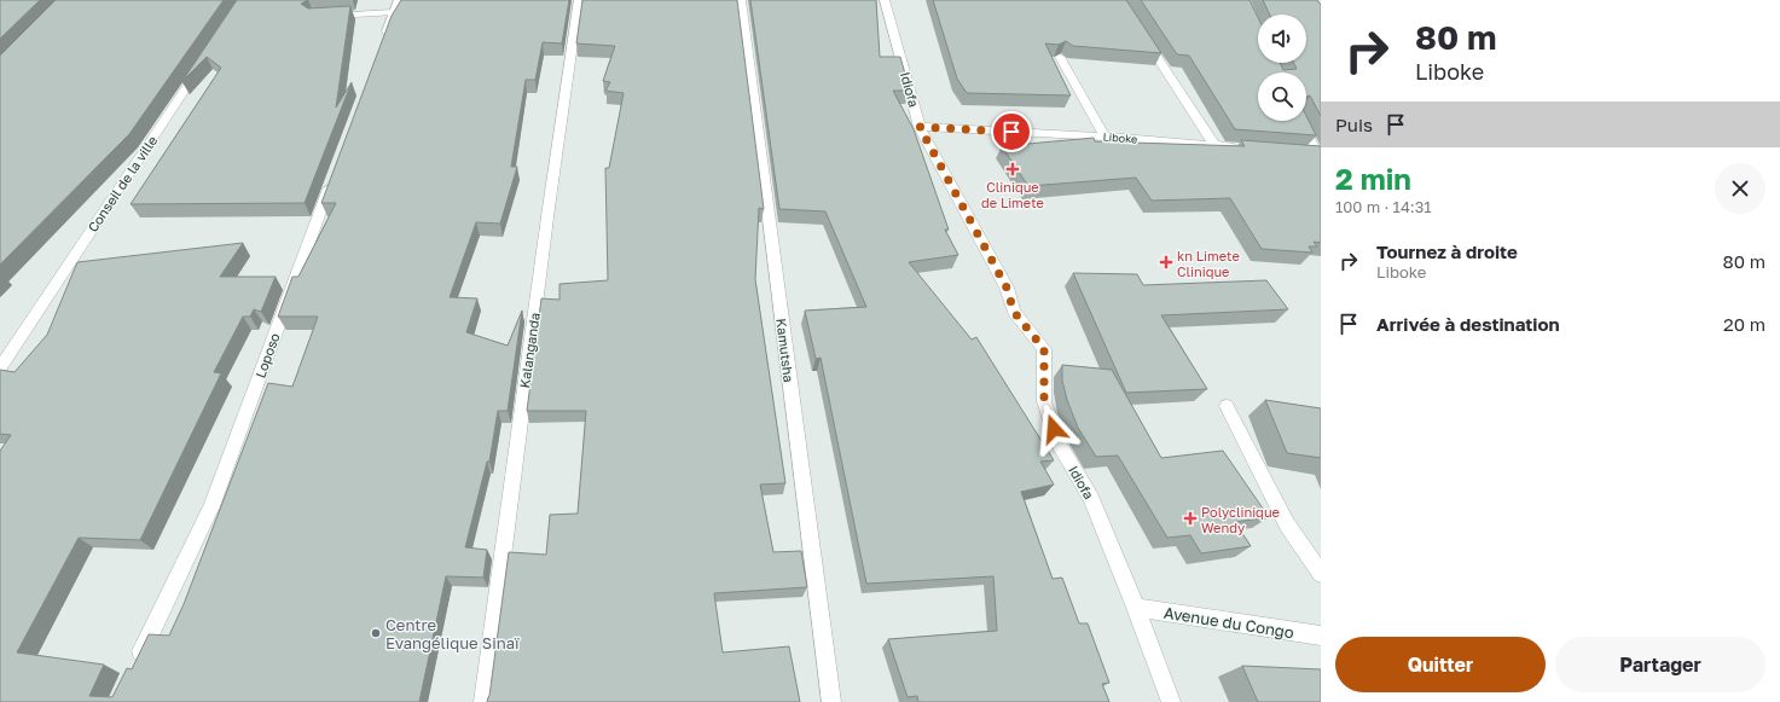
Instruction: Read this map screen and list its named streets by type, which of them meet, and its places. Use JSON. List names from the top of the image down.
{
  "streets": {
    "street": [
      "Idiofa",
      "Liboke",
      "Conseil de la ville",
      "Kalanganda",
      "Kamutsha",
      "Loposo",
      "Avenue du Congo"
    ]
  },
  "crossings": [
    ["Idiofa", "Liboke"],
    ["Idiofa", "Avenue du Congo"]
  ],
  "places": {
    "health": ["Clinique de Limete", "kn Limete Clinique", "Polyclinique Wendy"],
    "other": ["Centre Evangélique Sinaï"]
  },
  "page": {
    "turn": ["80 m", "Liboke"],
    "then": "Puis",
    "heading": ["2 min", "100 m · 14:31"],
    "list": [
      {
        "name": "Tournez à droite",
        "note": "Liboke",
        "value": "80 m"
      },
      {
        "name": "Arrivée à destination",
        "value": "20 m"
      }
    ],
    "buttons": ["Quitter", "Partager"]
  }
}
